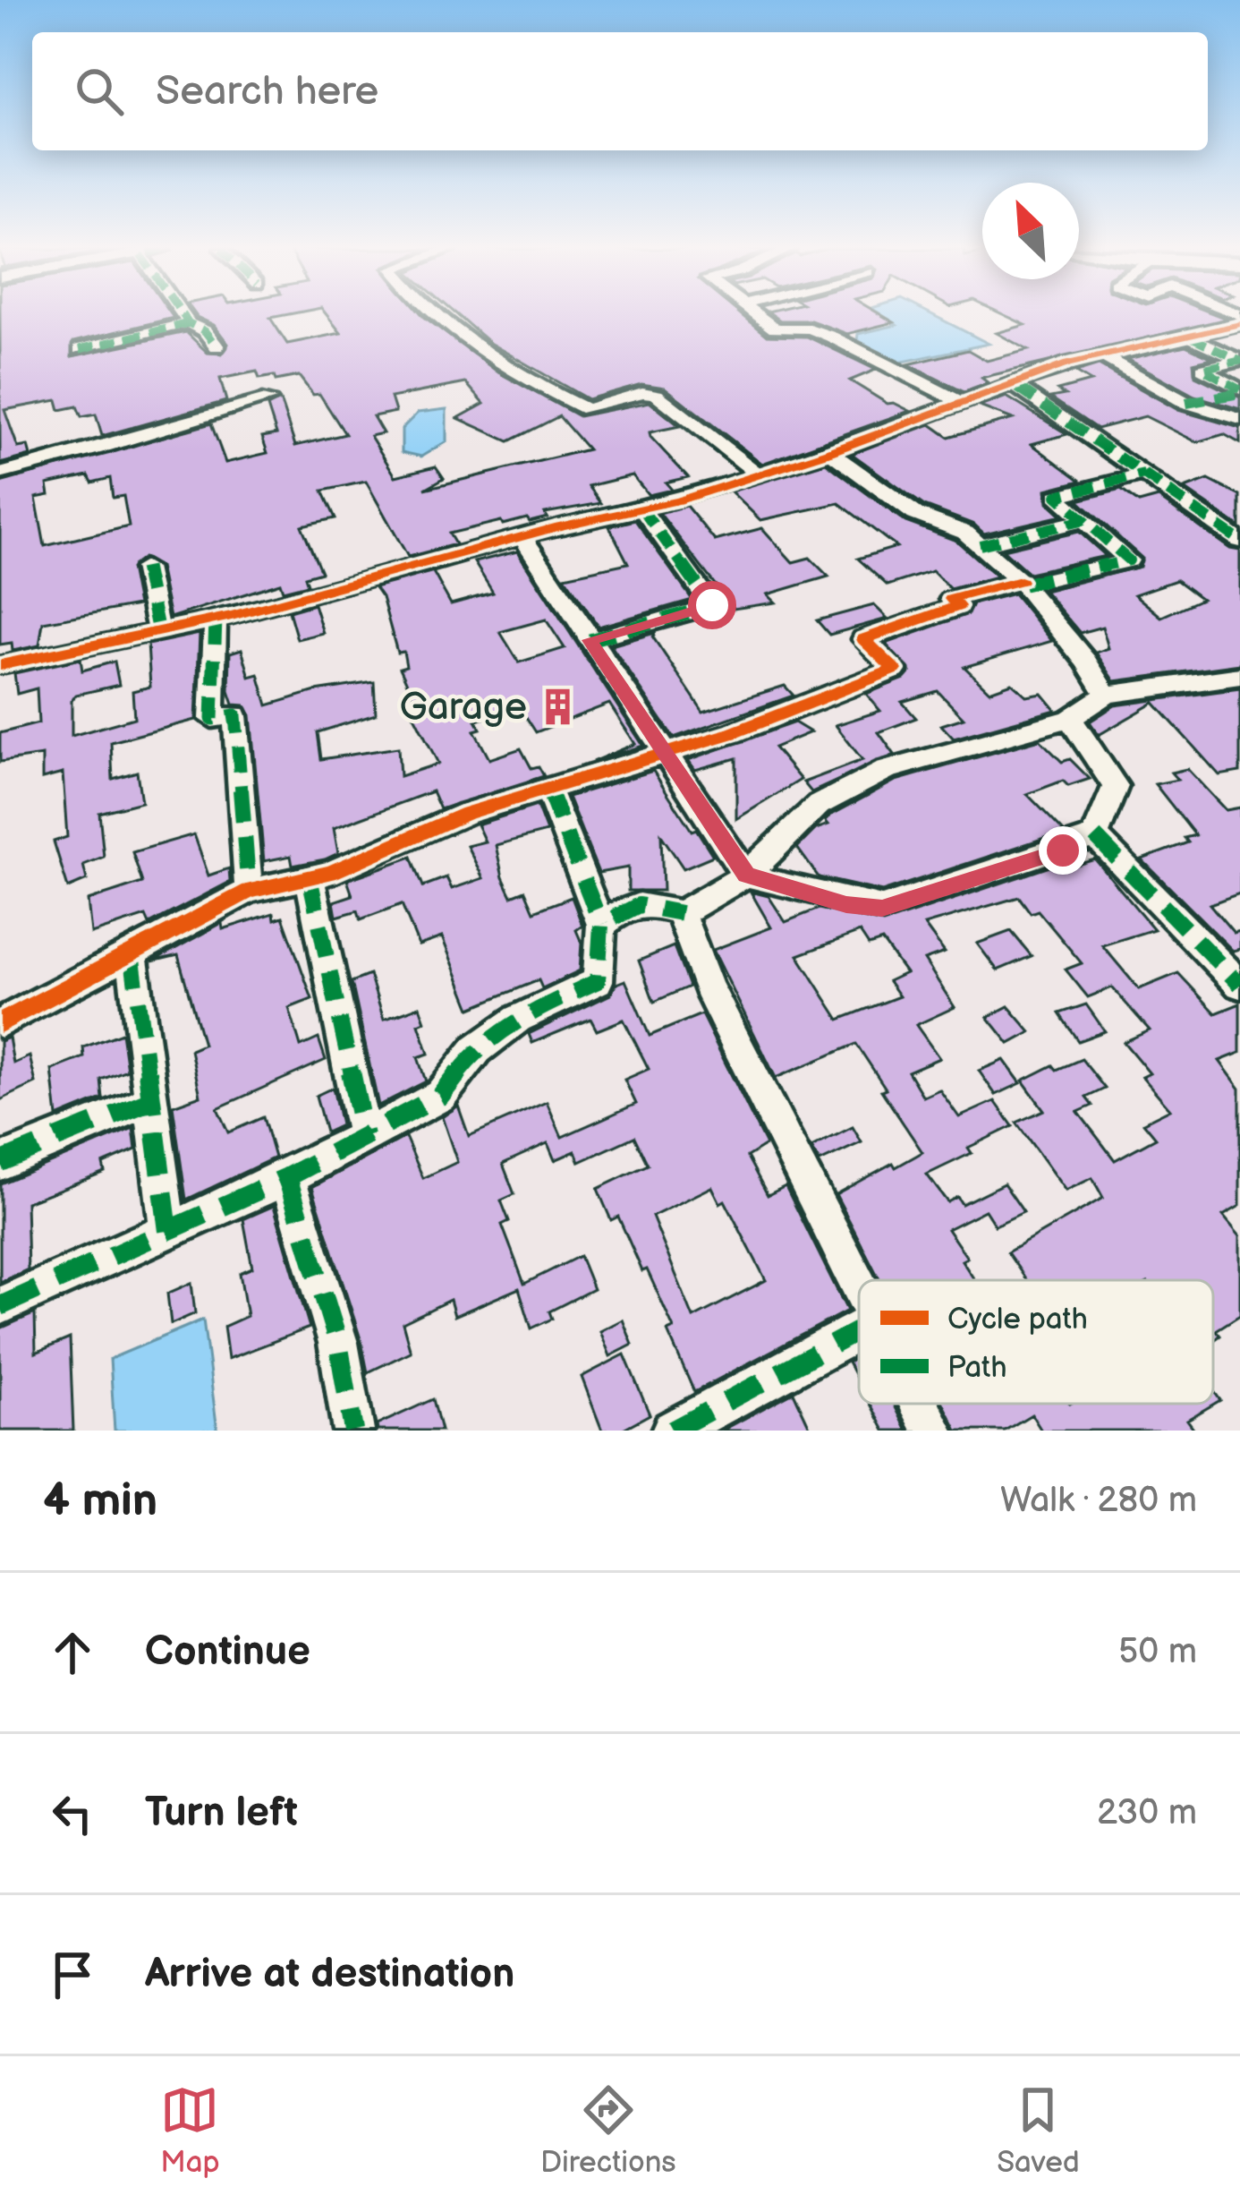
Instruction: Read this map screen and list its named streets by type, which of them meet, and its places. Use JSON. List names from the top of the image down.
{
  "places": {
    "building": ["Garage"]
  },
  "legend": ["Cycle path", "Path"],
  "north": "top left",
  "page": {
    "search": "Search here",
    "heading": ["4 min", "Walk · 280 m"],
    "list": [
      ["Continue", "50 m"],
      ["Turn left", "230 m"],
      "Arrive at destination"
    ],
    "nav": ["Map", "Directions", "Saved"]
  }
}
